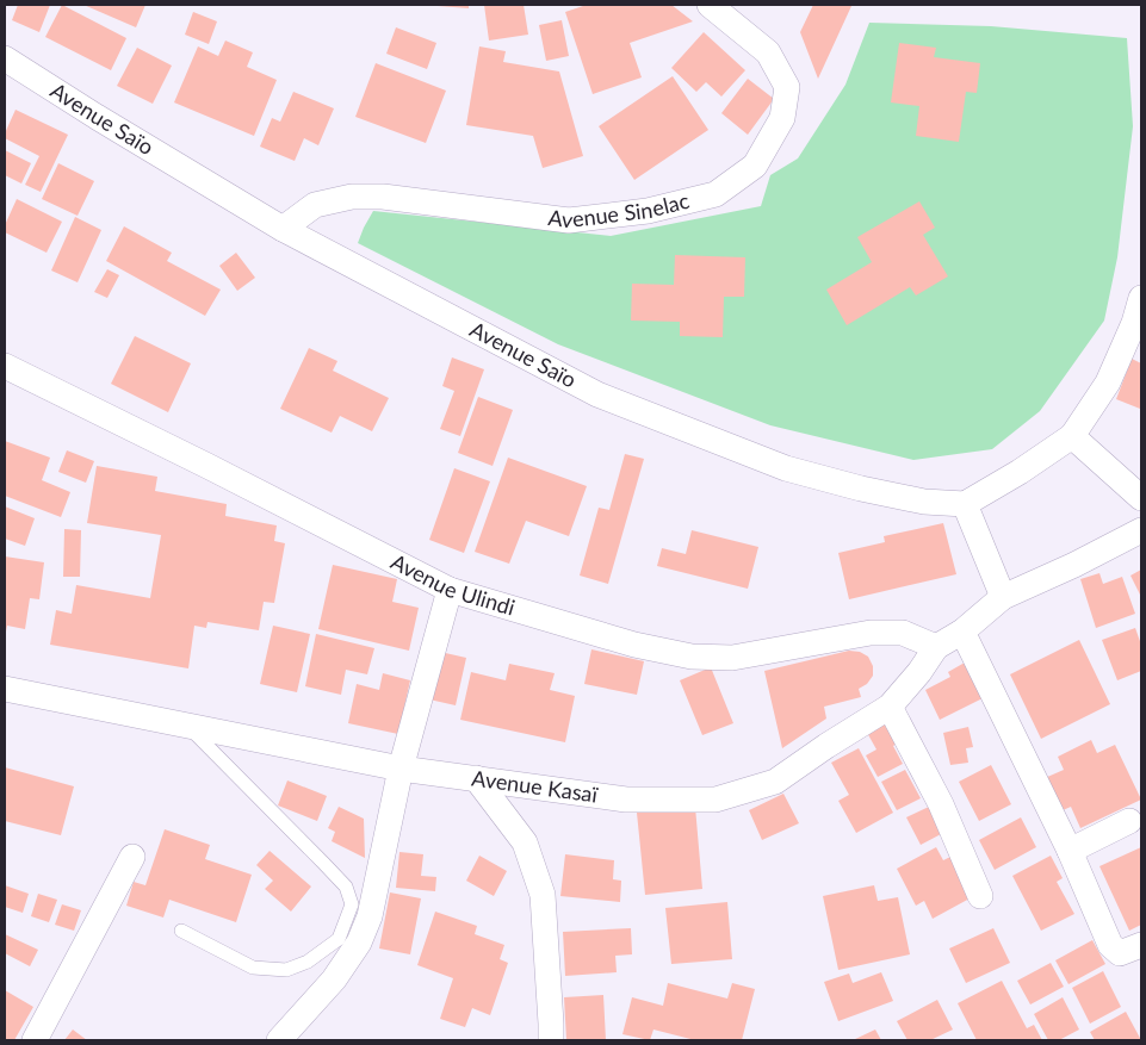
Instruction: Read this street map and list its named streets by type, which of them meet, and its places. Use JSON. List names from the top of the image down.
{
  "streets": {
    "street": [
      "Avenue Saïo",
      "Avenue Sinelac",
      "Avenue Ulindi",
      "Avenue Kasaï"
    ]
  },
  "crossings": [
    ["Avenue Saïo", "Avenue Sinelac"],
    ["Avenue Ulindi", "Avenue Kasaï"]
  ]
}
